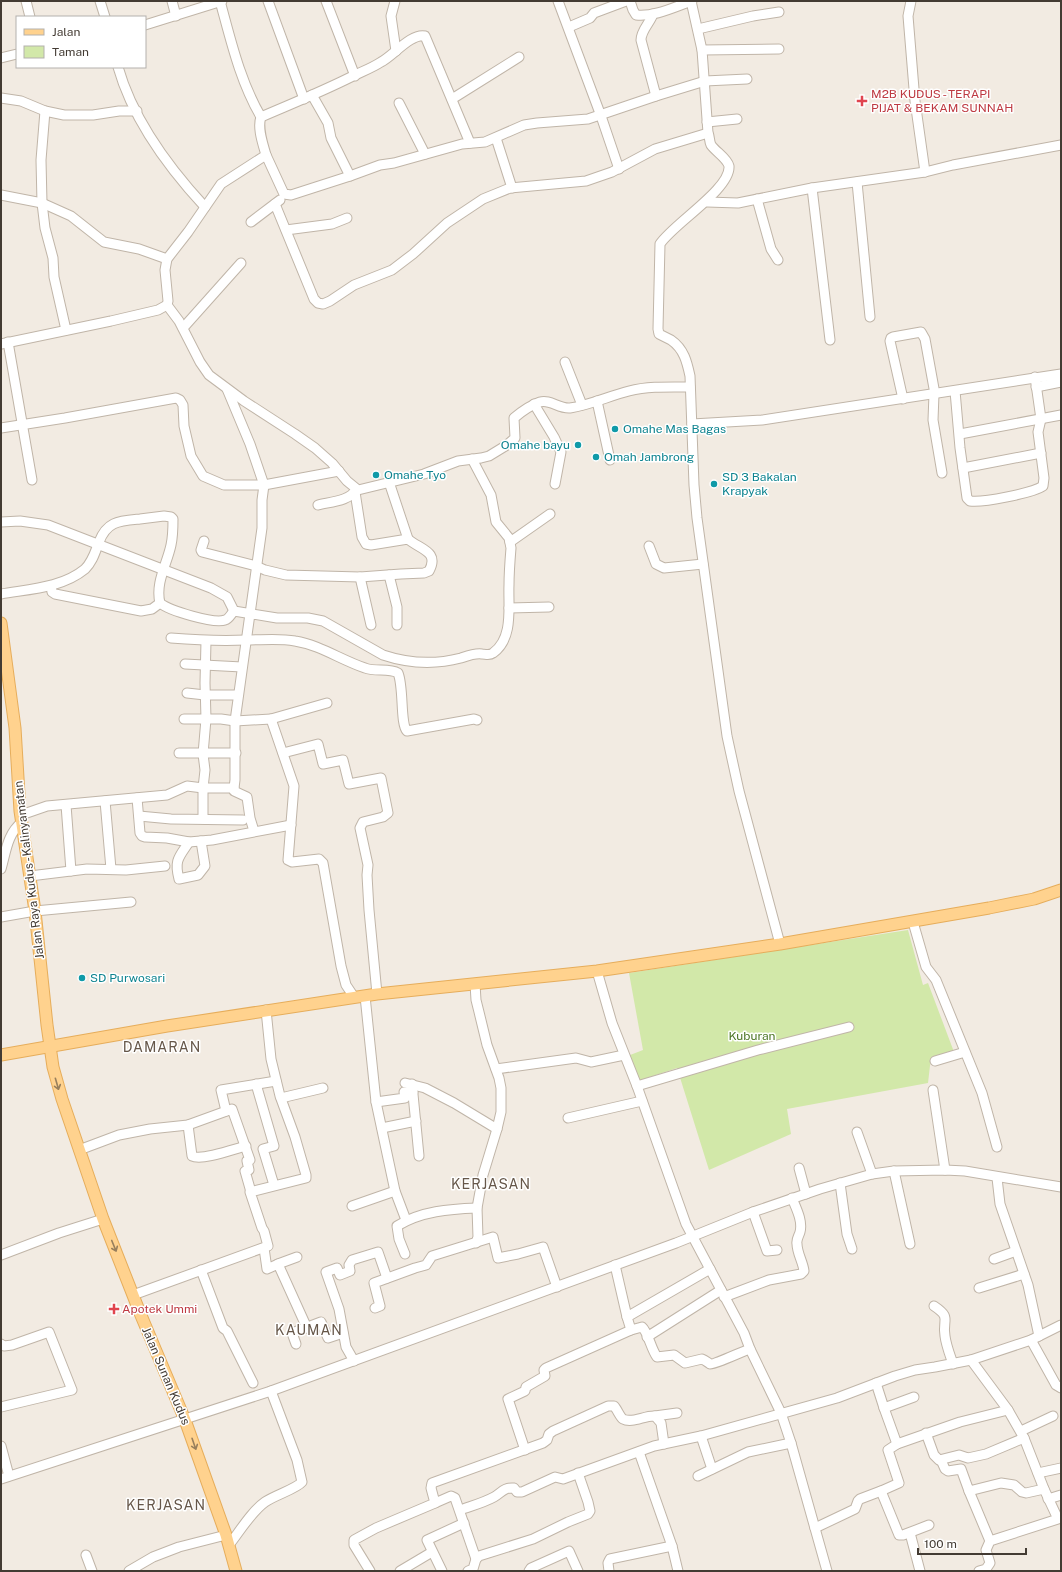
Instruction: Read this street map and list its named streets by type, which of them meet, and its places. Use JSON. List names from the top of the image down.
{
  "streets": {
    "main road": ["Jalan Raya Kudus - Kalinyamatan", "Jalan Sunan Kudus"]
  },
  "crossings": [
    ["Jalan Raya Kudus - Kalinyamatan", "Jalan Sunan Kudus"]
  ],
  "one_way": ["Jalan Sunan Kudus"],
  "districts": [
    "DAMARAN",
    "KERJASAN",
    "KAUMAN",
    "KERJASAN"
  ],
  "parks": ["Kuburan"],
  "places": {
    "health": ["M2B KUDUS - TERAPI PIJAT & BEKAM SUNNAH", "Apotek Ummi"],
    "other": [
      "Omahe Mas Bagas",
      "Omahe bayu",
      "Omah Jambrong",
      "Omahe Tyo",
      "SD 3 Bakalan Krapyak",
      "SD Purwosari"
    ]
  },
  "legend": ["Jalan", "Taman"],
  "scale_bar": "100 m"
}
